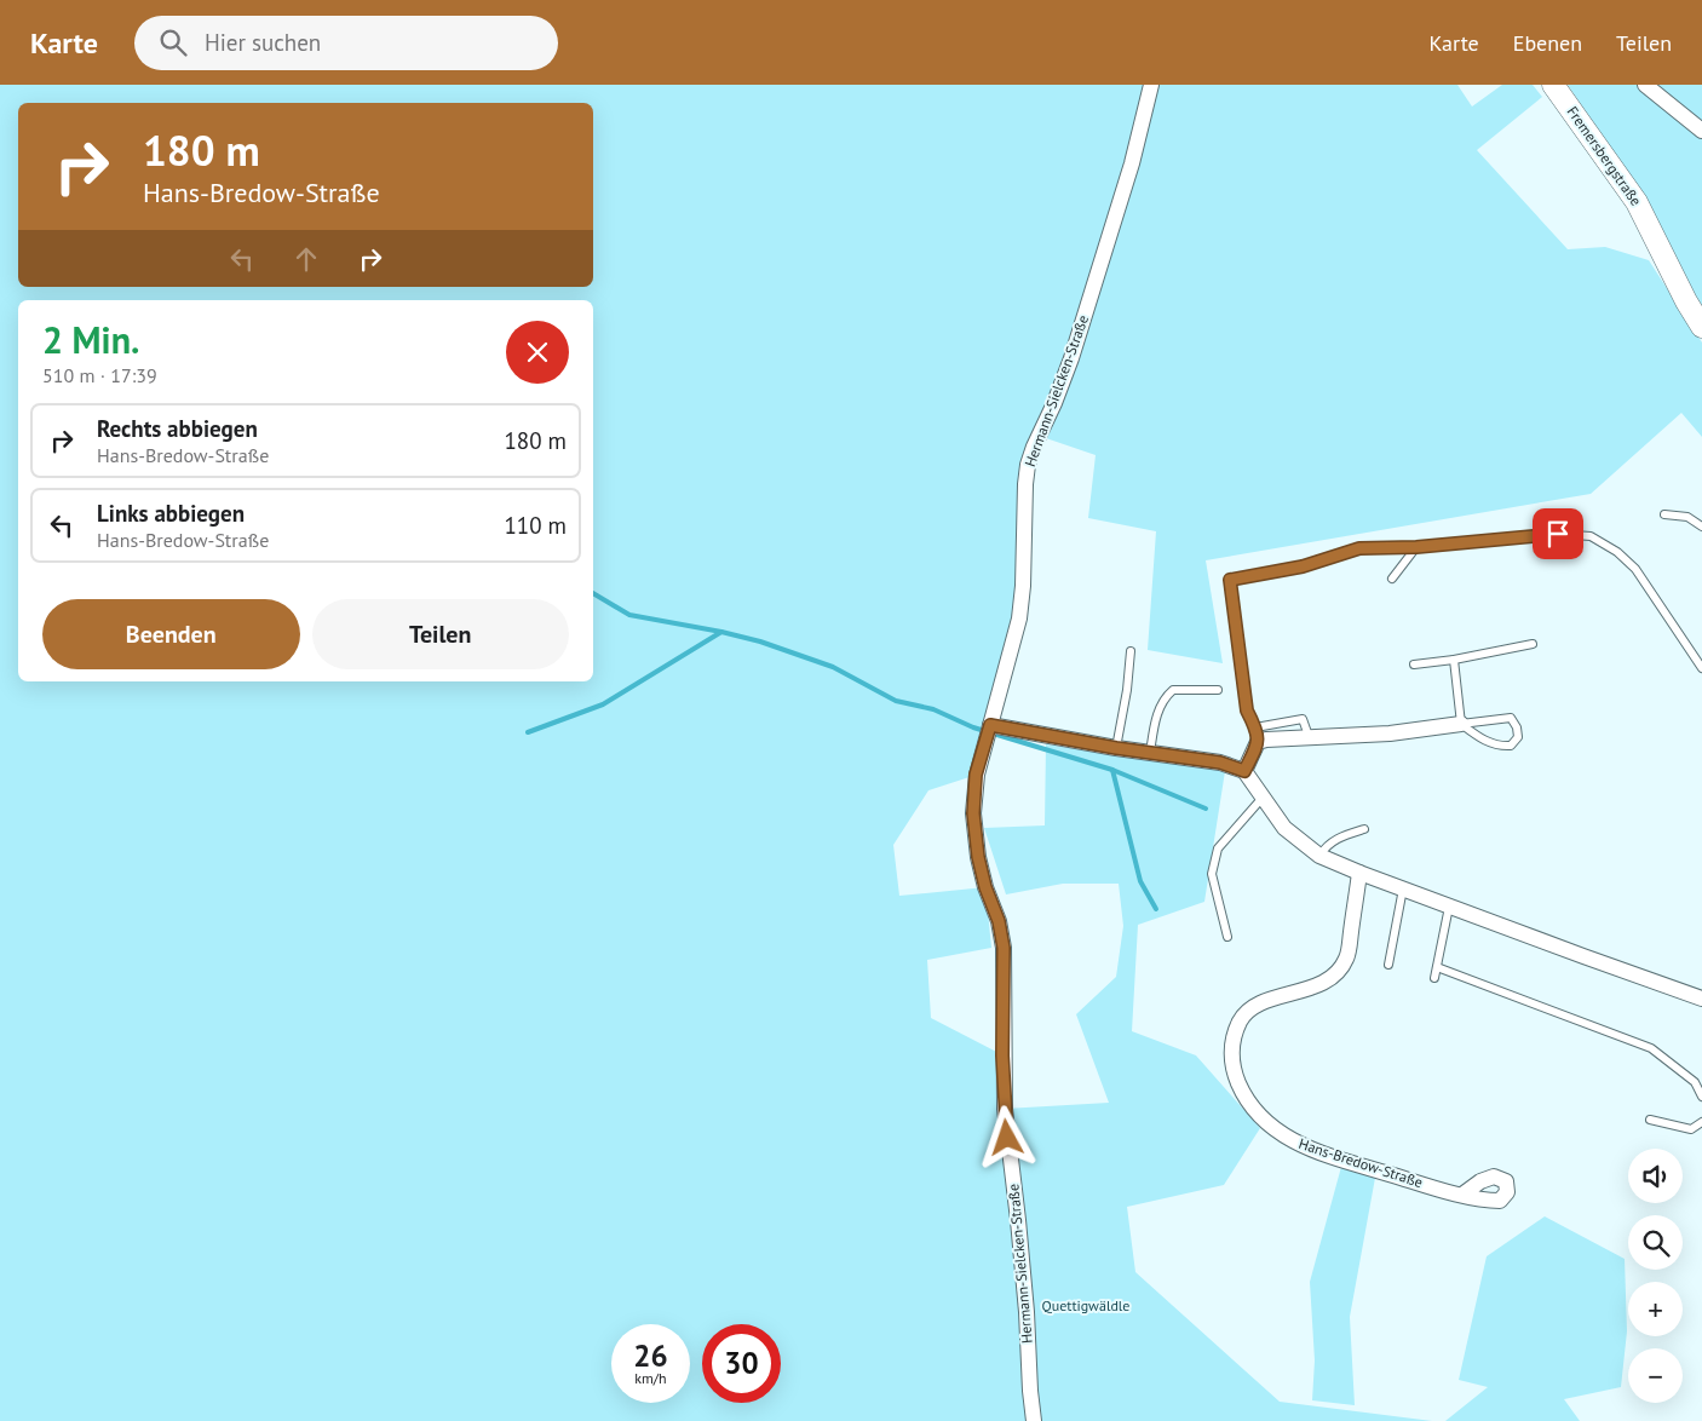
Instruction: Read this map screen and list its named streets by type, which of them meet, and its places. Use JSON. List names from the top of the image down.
{
  "streets": {
    "main road": ["Fremersbergstraße"],
    "street": ["Hermann-Sielcken-Straße", "Hans-Bredow-Straße"]
  },
  "parks": ["Quettigwäldle"],
  "page": {
    "header": "Karte",
    "search": "Hier suchen",
    "nav": ["Karte", "Ebenen", "Teilen"],
    "turn": ["180 m", "Hans-Bredow-Straße"],
    "heading": ["2 Min.", "510 m · 17:39"],
    "list": [
      {
        "name": "Rechts abbiegen",
        "note": "Hans-Bredow-Straße",
        "value": "180 m"
      },
      {
        "name": "Links abbiegen",
        "note": "Hans-Bredow-Straße",
        "value": "110 m"
      }
    ],
    "buttons": ["Beenden", "Teilen"],
    "map_buttons": ["+", "−"],
    "speed": "26 km/h",
    "limit": "30"
  }
}
